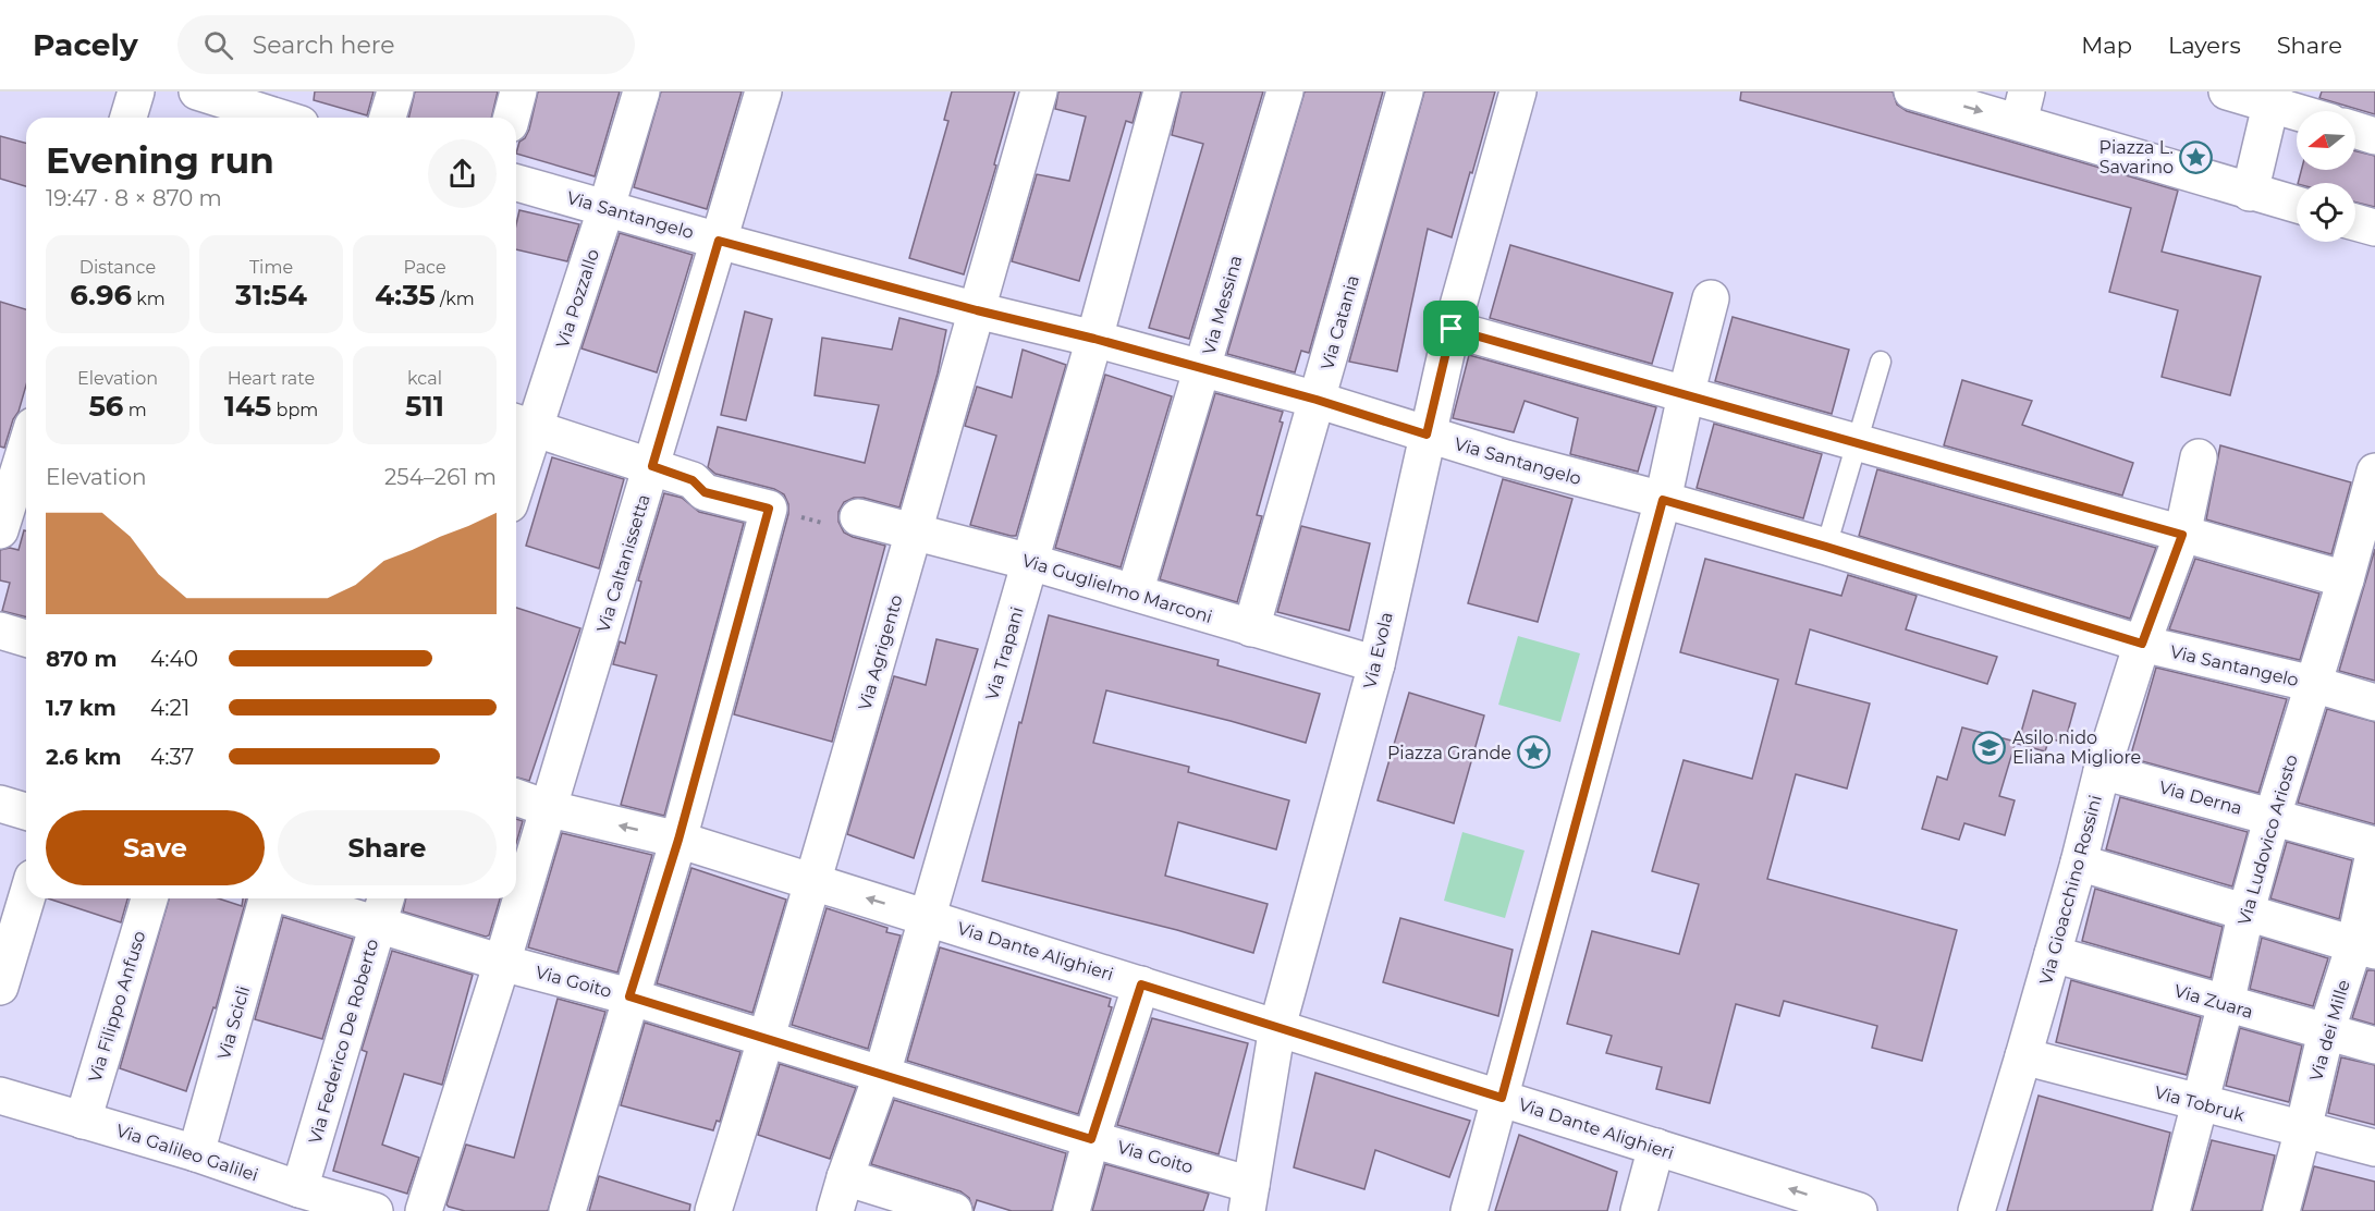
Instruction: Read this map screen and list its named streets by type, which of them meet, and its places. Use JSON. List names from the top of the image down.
{
  "streets": {
    "street": [
      "Via Santangelo",
      "Via Pozzallo",
      "Via Messina",
      "Via Catania",
      "Via Caltanissetta",
      "Via Guglielmo Marconi",
      "Via Evola",
      "Via Agrigento",
      "Via Trapani",
      "Via Derna",
      "Via Ludovico Ariosto",
      "Via Gioacchino Rossini",
      "Via Dante Alighieri",
      "Via Goito",
      "Via Zuara",
      "Via Filippo Anfuso",
      "Via Scicli",
      "Via dei Mille",
      "Via Federico De Roberto",
      "Via Tobruk",
      "Via Galileo Galilei"
    ]
  },
  "crossings": [
    ["Via Santangelo", "Via Pozzallo"],
    ["Via Santangelo", "Via Messina"],
    ["Via Santangelo", "Via Catania"],
    ["Via Santangelo", "Via Caltanissetta"],
    ["Via Santangelo", "Via Evola"],
    ["Via Santangelo", "Via Agrigento"],
    ["Via Santangelo", "Via Trapani"],
    ["Via Santangelo", "Via Ludovico Ariosto"],
    ["Via Santangelo", "Via Gioacchino Rossini"],
    ["Via Messina", "Via Guglielmo Marconi"],
    ["Via Catania", "Via Guglielmo Marconi"],
    ["Via Caltanissetta", "Via Dante Alighieri"],
    ["Via Caltanissetta", "Via Goito"],
    ["Via Guglielmo Marconi", "Via Evola"],
    ["Via Guglielmo Marconi", "Via Agrigento"],
    ["Via Guglielmo Marconi", "Via Trapani"],
    ["Via Evola", "Via Dante Alighieri"],
    ["Via Evola", "Via Goito"],
    ["Via Agrigento", "Via Dante Alighieri"],
    ["Via Agrigento", "Via Goito"],
    ["Via Trapani", "Via Dante Alighieri"],
    ["Via Trapani", "Via Goito"],
    ["Via Derna", "Via Ludovico Ariosto"],
    ["Via Derna", "Via Gioacchino Rossini"],
    ["Via Derna", "Via dei Mille"],
    ["Via Ludovico Ariosto", "Via Zuara"],
    ["Via Ludovico Ariosto", "Via Tobruk"],
    ["Via Gioacchino Rossini", "Via Zuara"],
    ["Via Gioacchino Rossini", "Via Tobruk"],
    ["Via Goito", "Via Federico De Roberto"],
    ["Via Zuara", "Via dei Mille"],
    ["Via Filippo Anfuso", "Via Galileo Galilei"],
    ["Via Scicli", "Via Galileo Galilei"],
    ["Via dei Mille", "Via Tobruk"],
    ["Via Federico De Roberto", "Via Galileo Galilei"]
  ],
  "places": {
    "place": ["Piazza L. Savarino", "Piazza Grande"],
    "school or university": ["Asilo nido Eliana Migliore"]
  },
  "north": "left",
  "page": {
    "header": "Pacely",
    "search": "Search here",
    "nav": ["Map", "Layers", "Share"],
    "heading": ["Evening run", "19:47 · 8 × 870 m"],
    "stats": [
      ["Distance", "6.96 km"],
      ["Time", "31:54"],
      ["Pace", "4:35 /km"],
      ["Elevation", "56 m"],
      ["Heart rate", "145 bpm"],
      ["kcal", "511"]
    ],
    "chart": ["Elevation", "254–261 m"],
    "list": [
      {
        "name": "870 m",
        "note": "4:40"
      },
      {
        "name": "1.7 km",
        "note": "4:21"
      },
      {
        "name": "2.6 km",
        "note": "4:37"
      }
    ],
    "buttons": ["Save", "Share"]
  }
}
